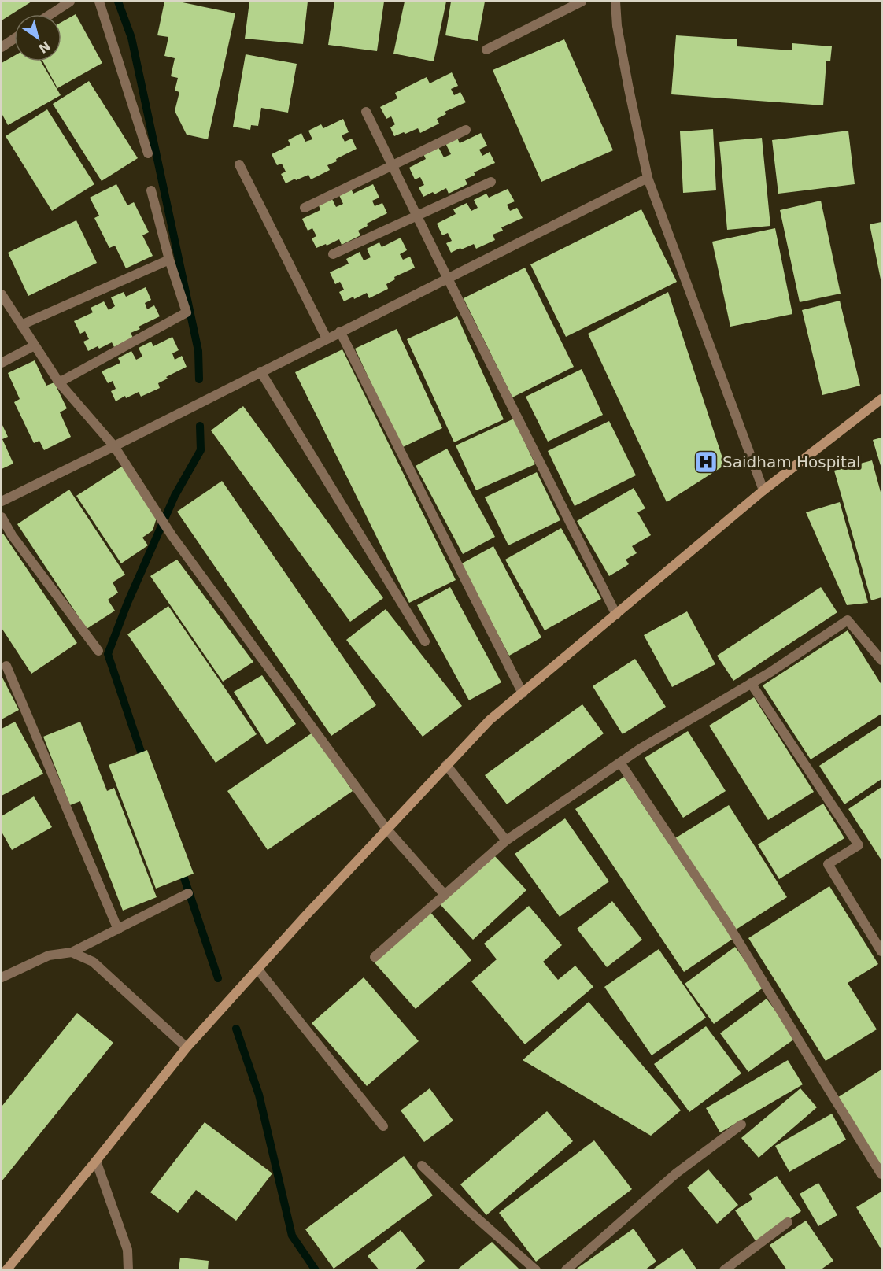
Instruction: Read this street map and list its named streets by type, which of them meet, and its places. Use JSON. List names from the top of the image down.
{
  "places": {
    "hospital": ["Saidham Hospital"]
  },
  "north": "bottom right"
}
